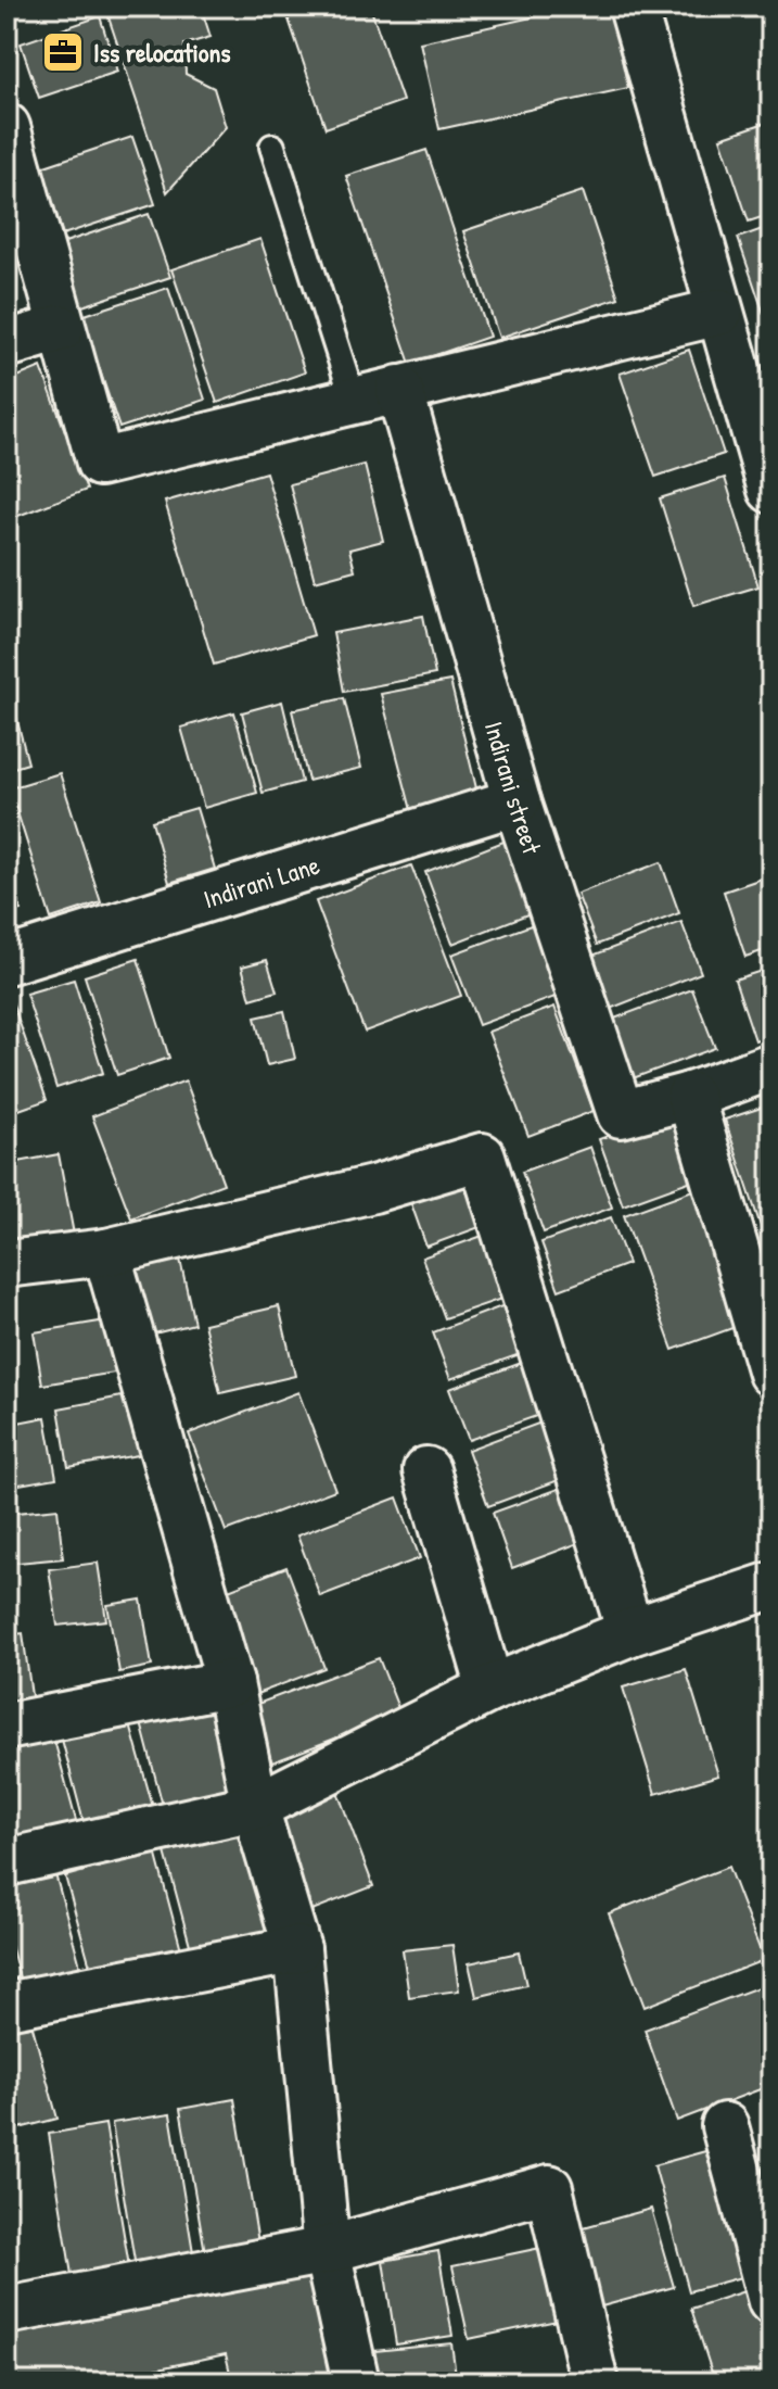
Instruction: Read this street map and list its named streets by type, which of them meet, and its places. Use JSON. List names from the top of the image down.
{
  "streets": {
    "street": ["Indirani street", "Indirani Lane"]
  },
  "crossings": [
    ["Indirani street", "Indirani Lane"]
  ],
  "places": {
    "office": ["Iss relocations"]
  }
}
